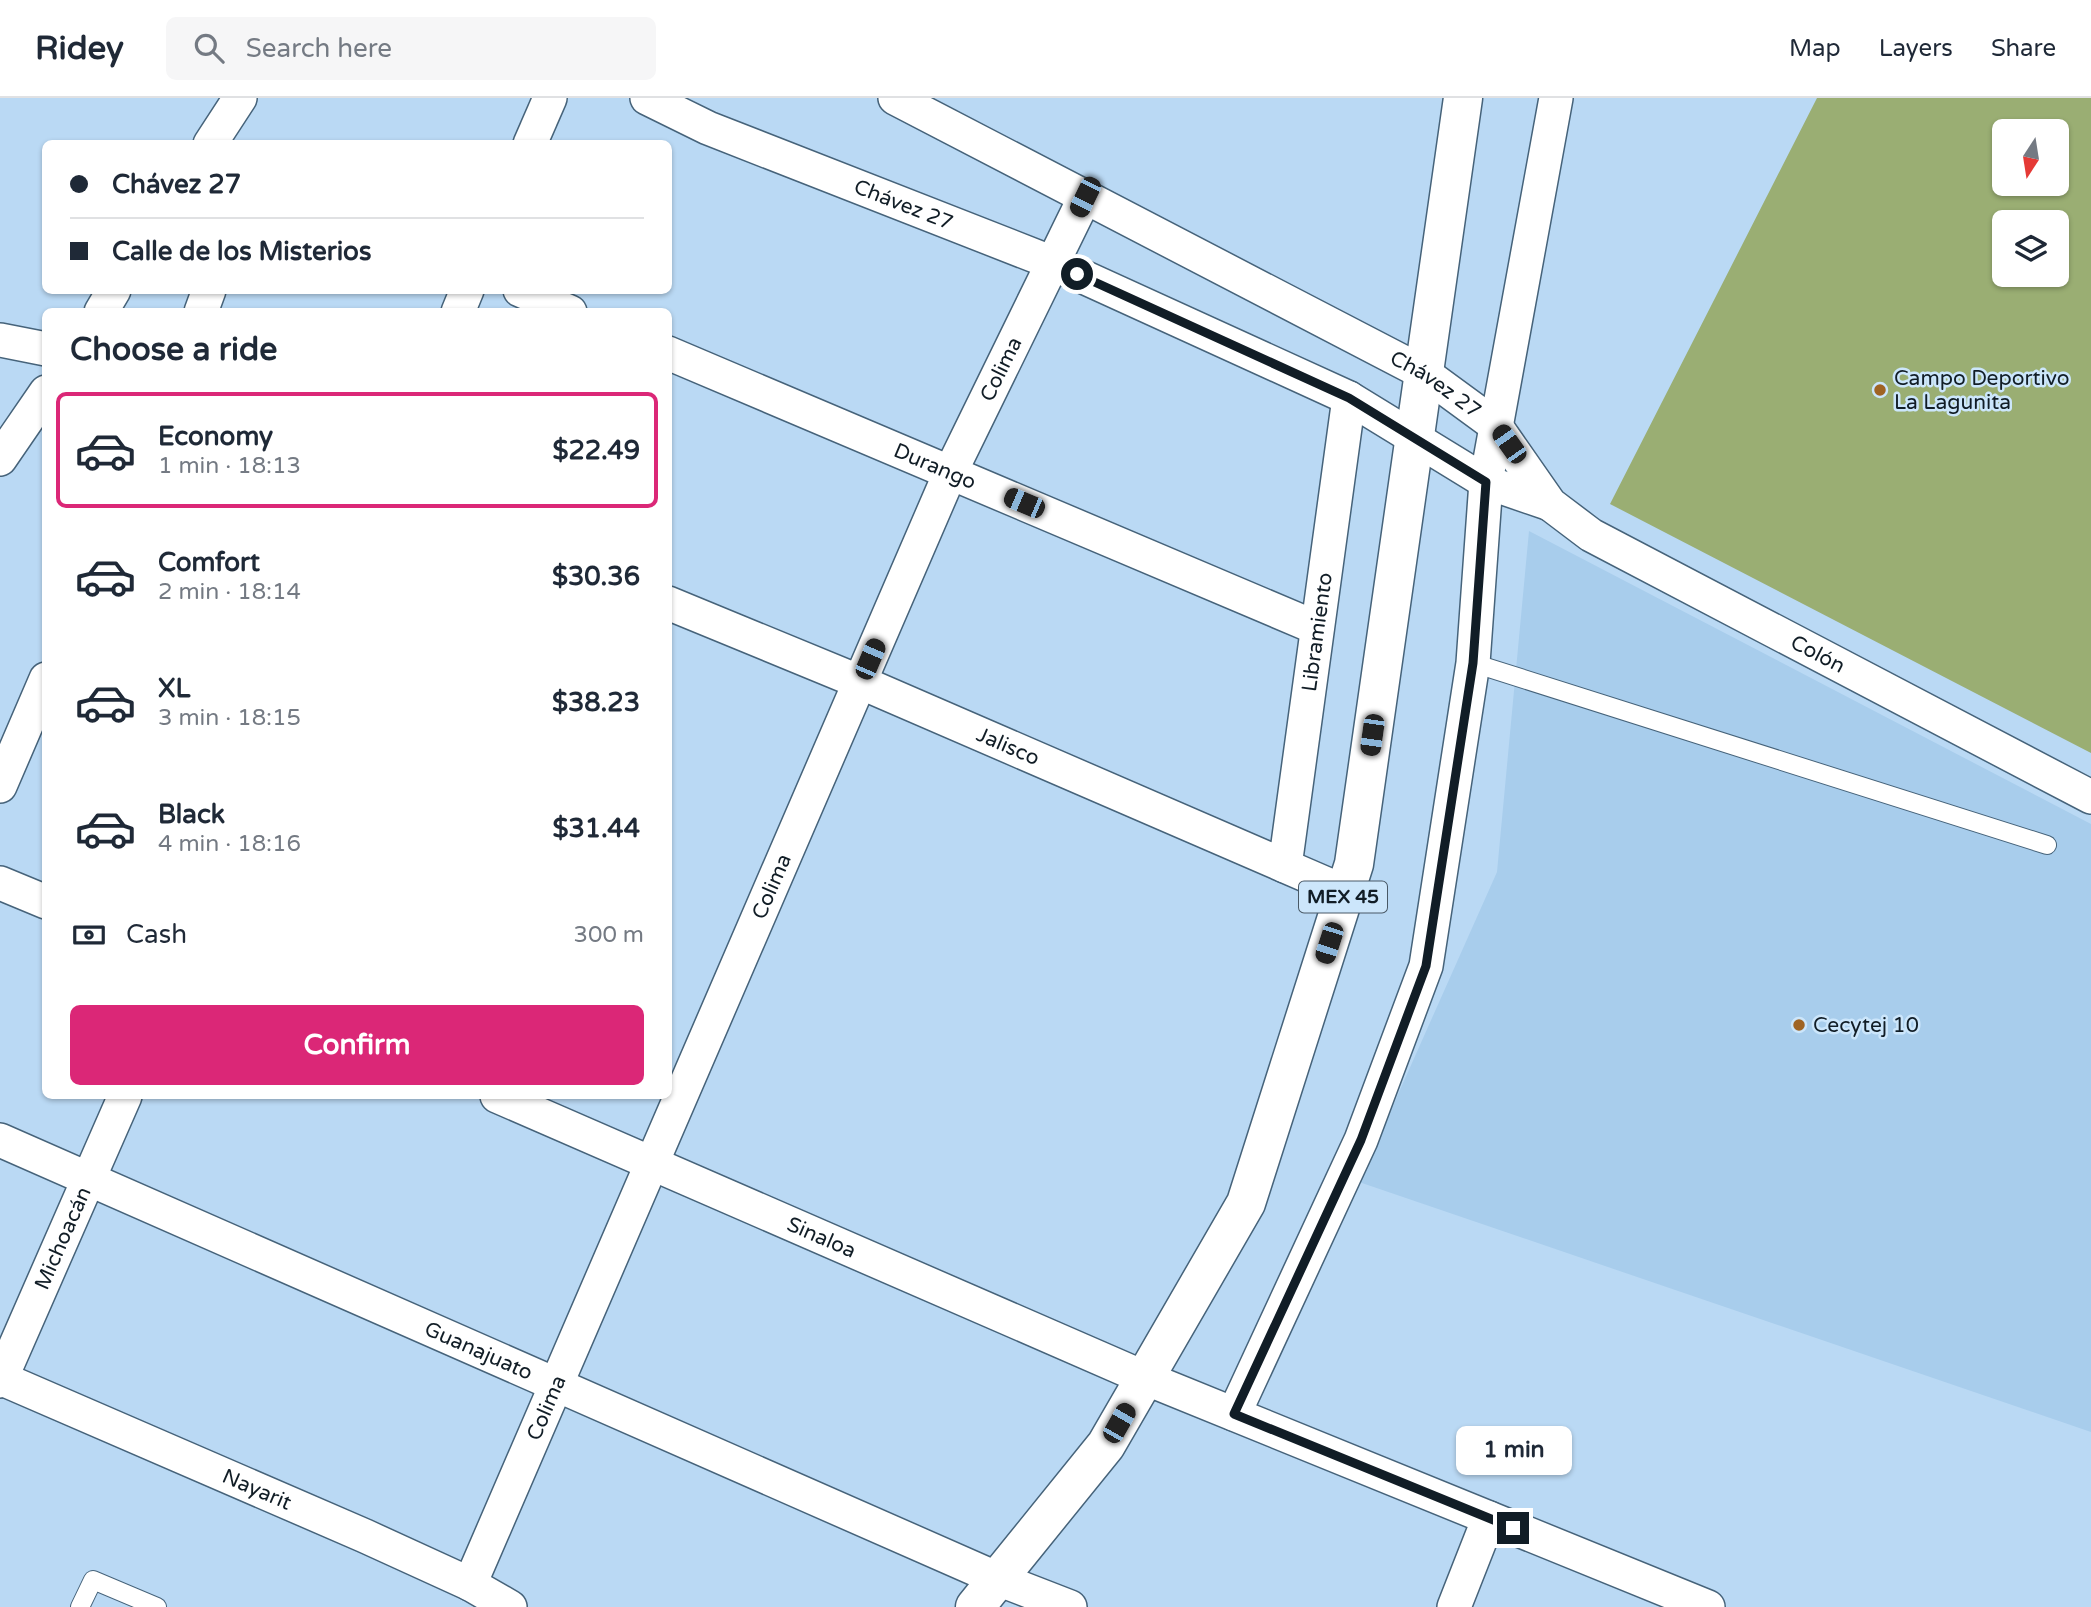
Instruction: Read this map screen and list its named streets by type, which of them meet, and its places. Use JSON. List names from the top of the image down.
{
  "streets": {
    "main road": ["MEX 45"],
    "street": [
      "Chávez 27",
      "Colima",
      "Durango",
      "Libramiento",
      "Colón",
      "Jalisco",
      "Sinaloa",
      "Michoacán",
      "Guanajuato",
      "Nayarit"
    ]
  },
  "crossings": [
    ["Chávez 27", "Colima"],
    ["Chávez 27", "Libramiento"],
    ["Chávez 27", "Colón"],
    ["Chávez 27", "MEX 45"],
    ["Colima", "Durango"],
    ["Colima", "Jalisco"],
    ["Colima", "Sinaloa"],
    ["Colima", "Guanajuato"],
    ["Colima", "Nayarit"],
    ["Durango", "Libramiento"],
    ["Libramiento", "Jalisco"],
    ["Jalisco", "MEX 45"],
    ["MEX 45", "Sinaloa"],
    ["MEX 45", "Guanajuato"],
    ["Michoacán", "Guanajuato"],
    ["Michoacán", "Nayarit"]
  ],
  "places": ["Campo Deportivo La Lagunita", "Cecytej 10"],
  "north": "bottom",
  "page": {
    "header": "Ridey",
    "search": "Search here",
    "nav": ["Map", "Layers", "Share"],
    "banner": ["Chávez 27", "Calle de los Misterios"],
    "heading": "Choose a ride",
    "list": [
      {
        "name": "Economy",
        "note": "1 min · 18:13",
        "value": "$22.49"
      },
      {
        "name": "Comfort",
        "note": "2 min · 18:14",
        "value": "$30.36"
      },
      {
        "name": "XL",
        "note": "3 min · 18:15",
        "value": "$38.23"
      },
      {
        "name": "Black",
        "note": "4 min · 18:16",
        "value": "$31.44"
      }
    ],
    "pay": ["Cash", "300 m"],
    "buttons": "Confirm",
    "bubble": "1 min"
  }
}
